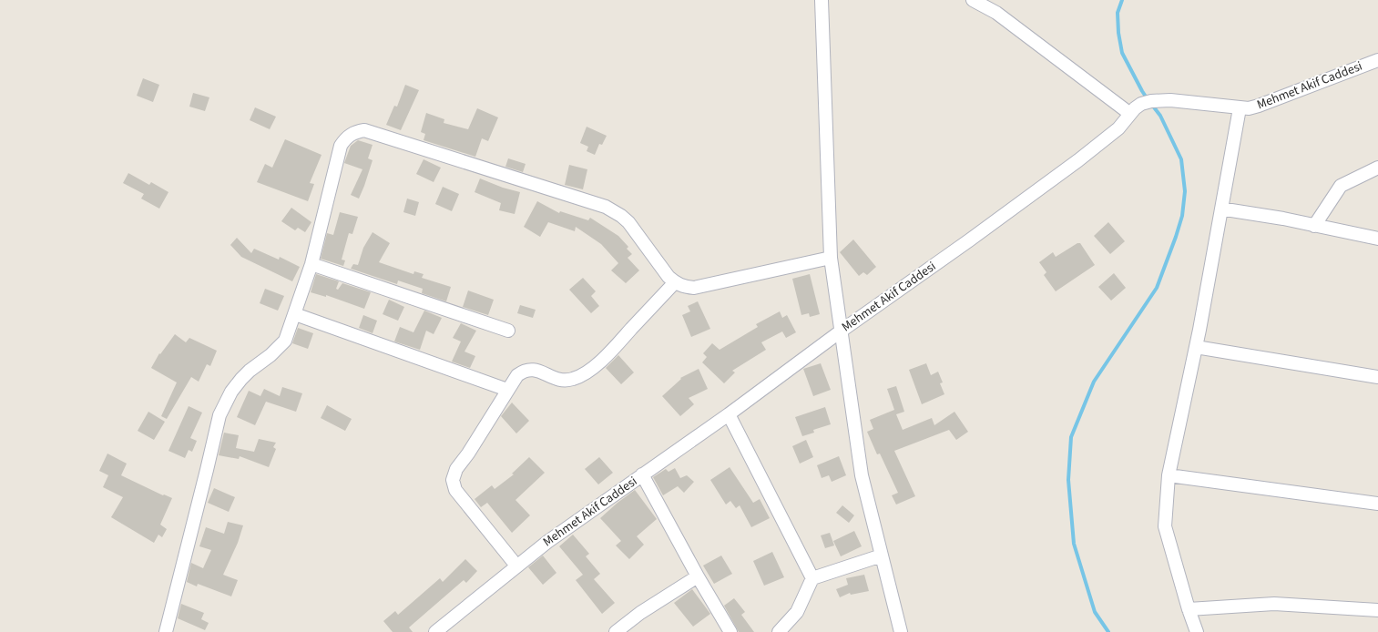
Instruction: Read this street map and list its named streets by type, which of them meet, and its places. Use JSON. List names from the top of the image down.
{
  "streets": {
    "street": ["Mehmet Akif Caddesi"]
  }
}
